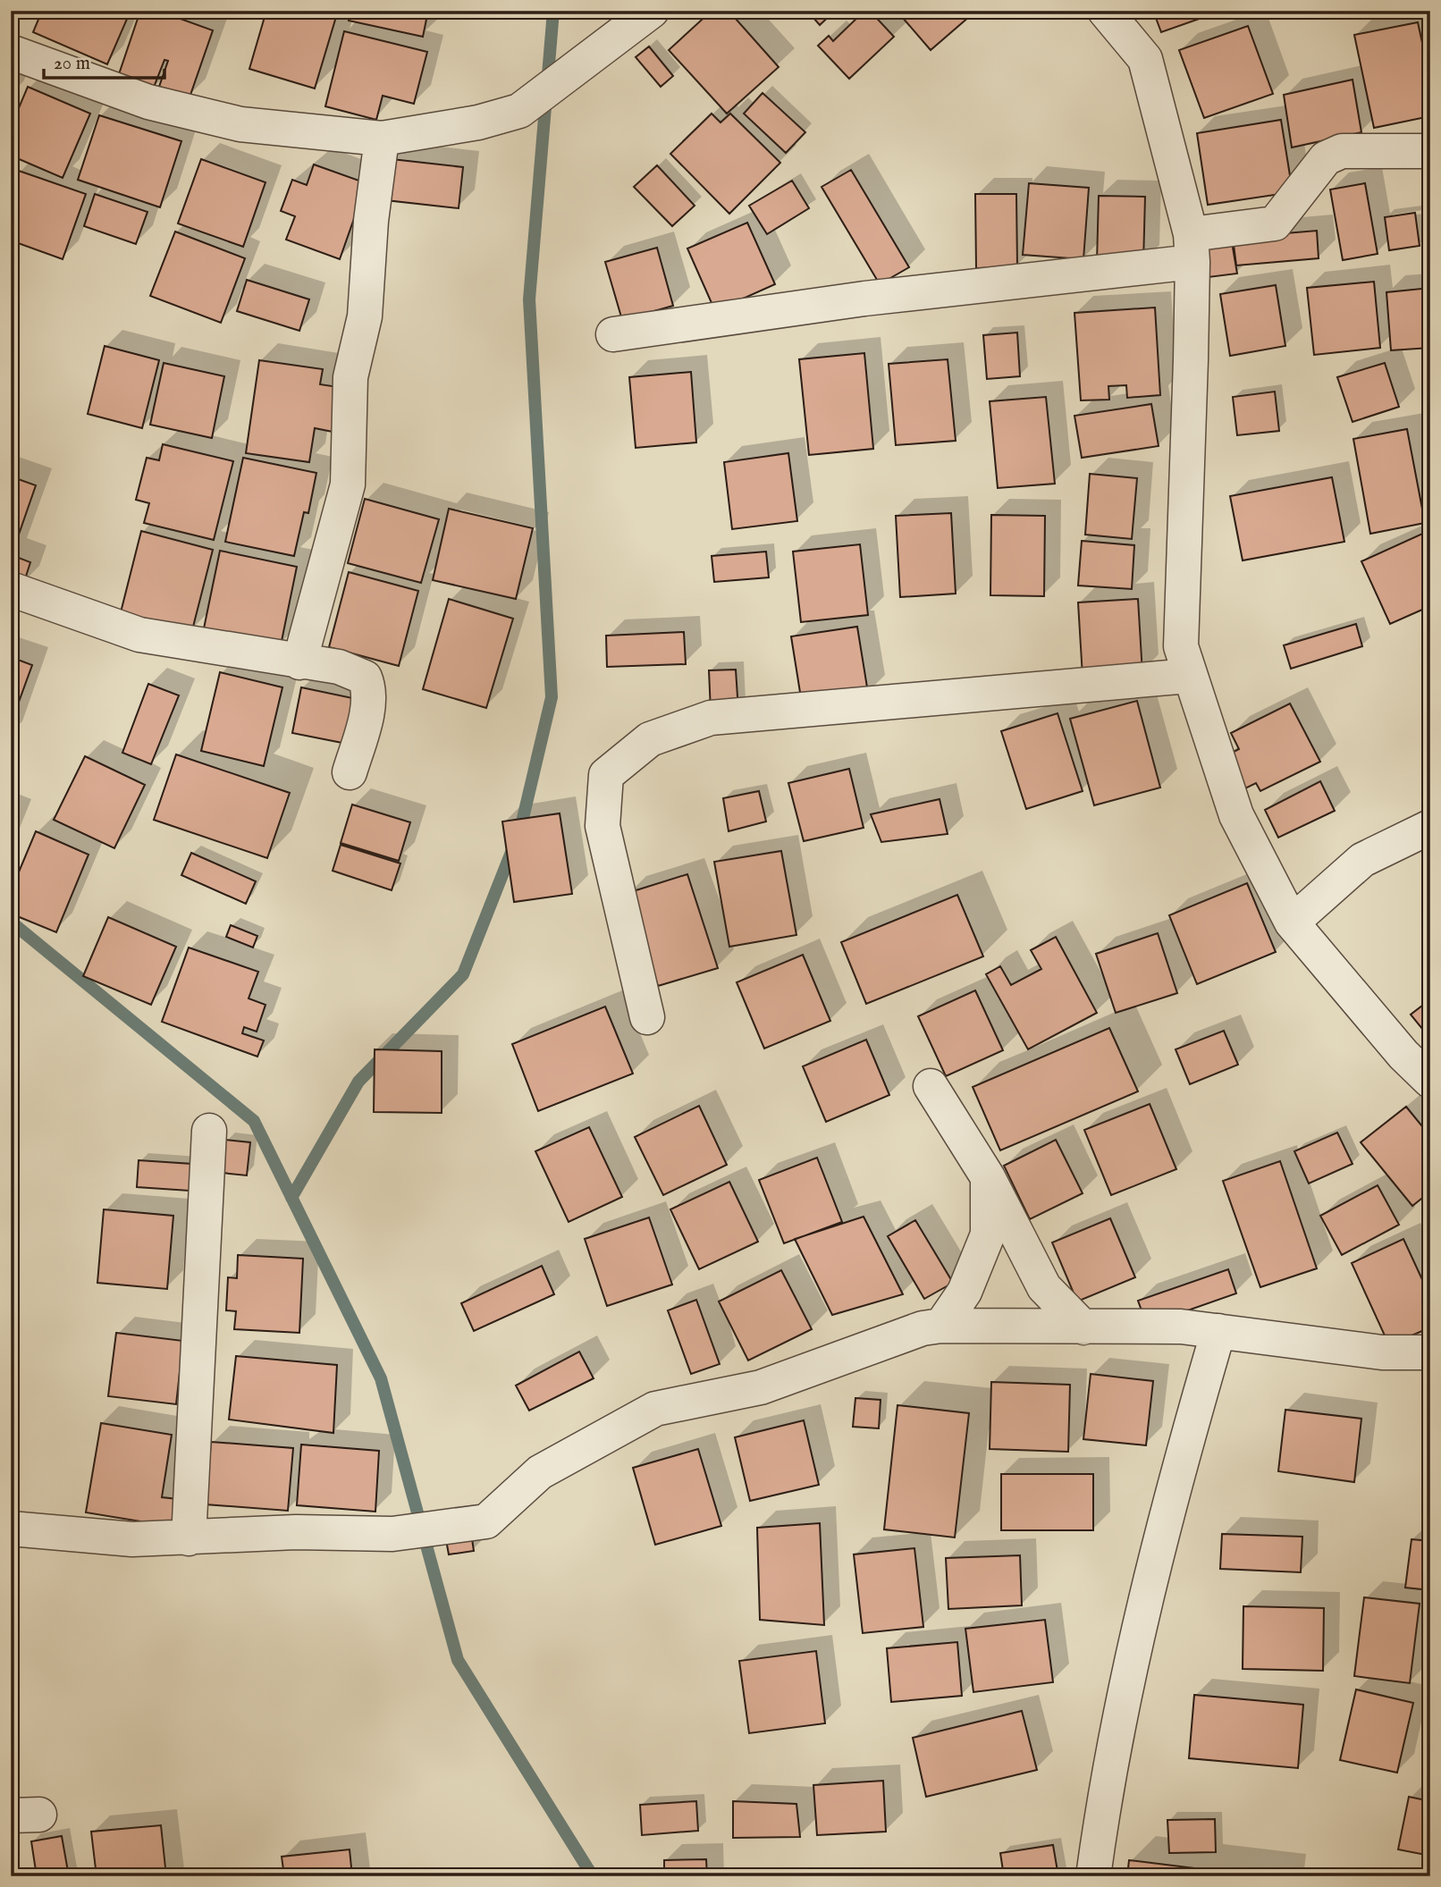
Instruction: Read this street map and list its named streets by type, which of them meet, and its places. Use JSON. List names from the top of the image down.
{
  "scale_bar": "20 m"
}
